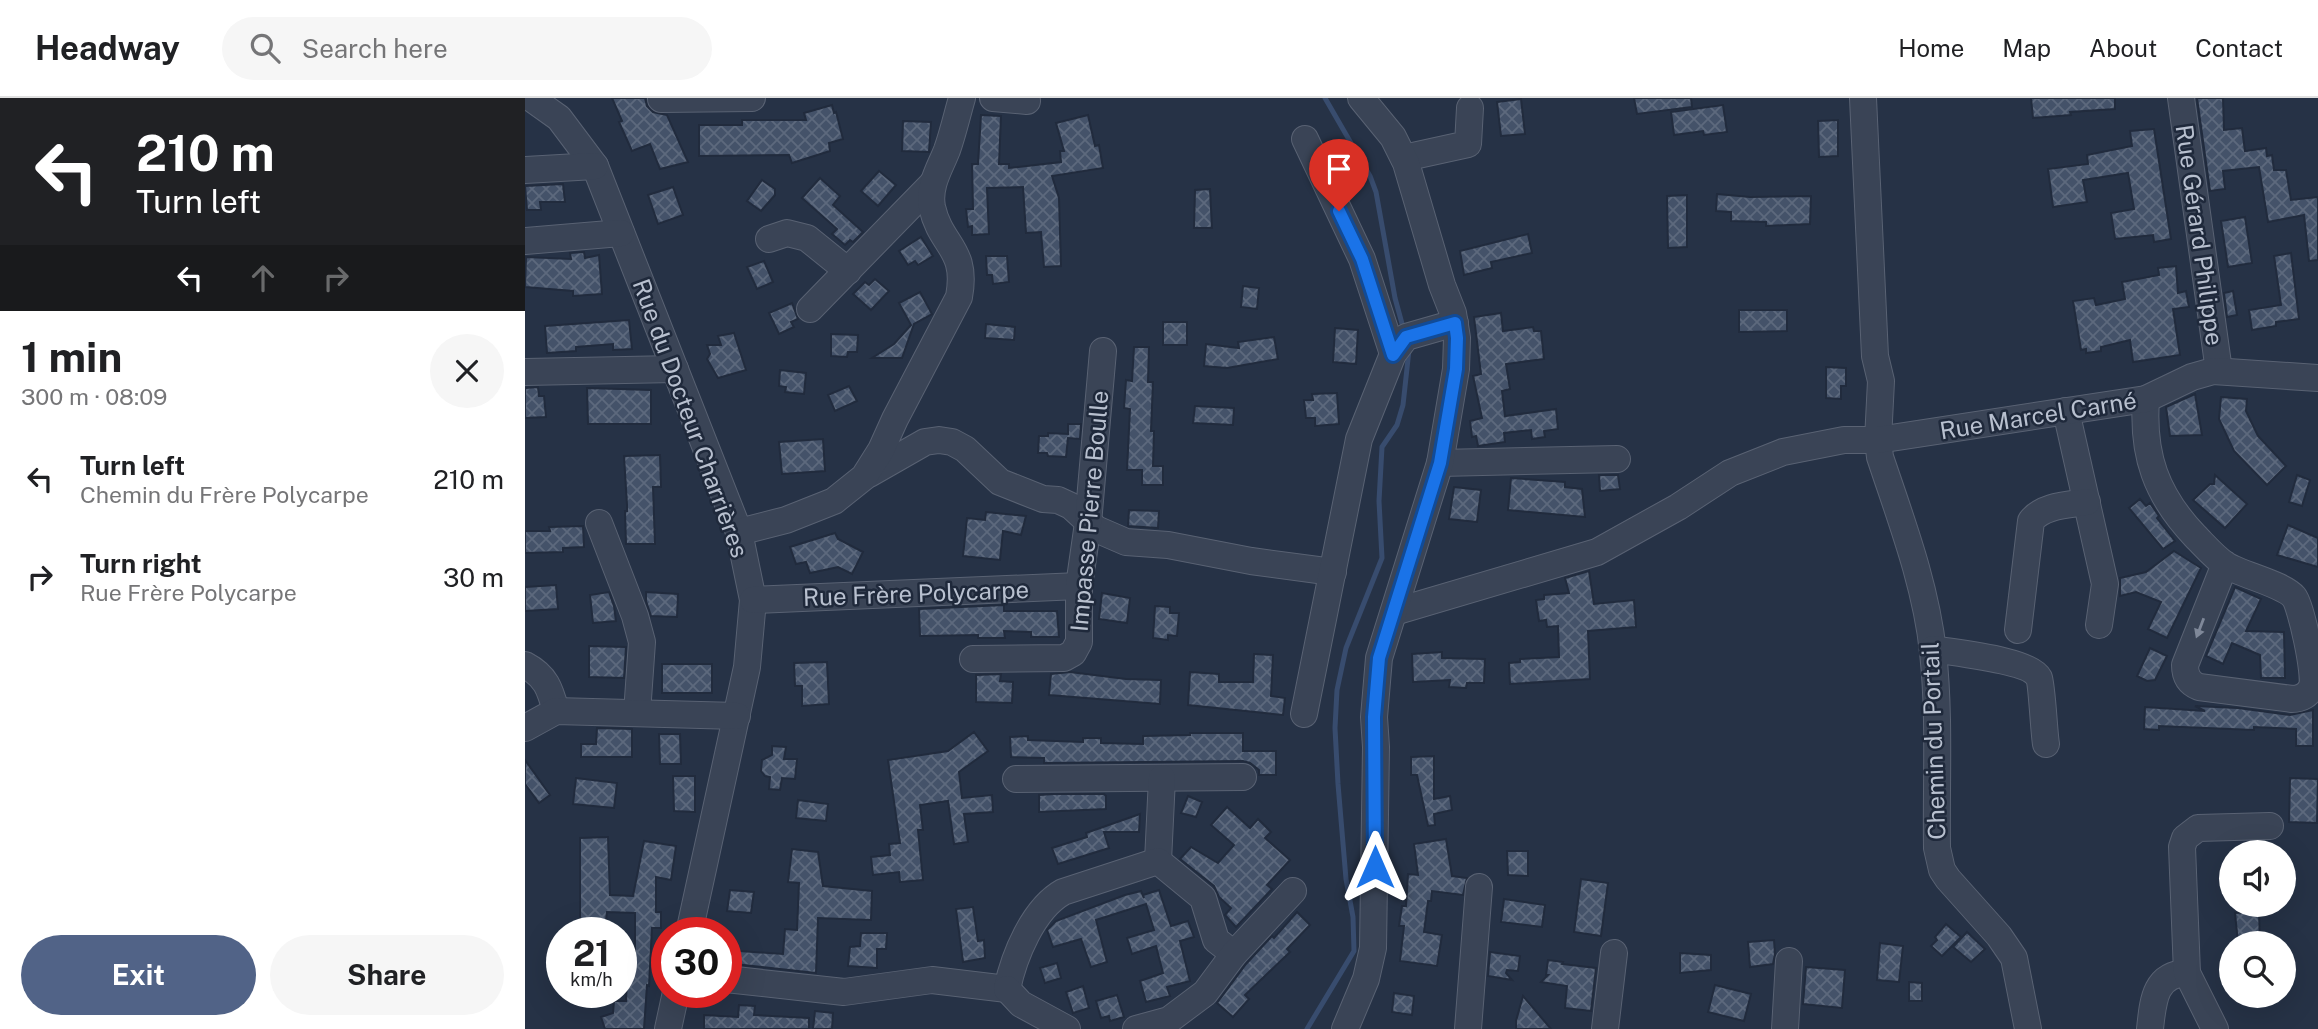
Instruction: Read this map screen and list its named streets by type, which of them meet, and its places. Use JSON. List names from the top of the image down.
{
  "streets": {
    "street": [
      "Rue Gérard Philippe",
      "Rue Marcel Carné",
      "Rue du Docteur Charrières",
      "Impasse Pierre Boulle",
      "Rue Frère Polycarpe",
      "Chemin du Portail"
    ]
  },
  "crossings": [
    ["Rue Gérard Philippe", "Rue Marcel Carné"],
    ["Rue Marcel Carné", "Chemin du Portail"],
    ["Rue du Docteur Charrières", "Rue Frère Polycarpe"],
    ["Impasse Pierre Boulle", "Rue Frère Polycarpe"]
  ],
  "page": {
    "header": "Headway",
    "search": "Search here",
    "nav": [
      "Home",
      "Map",
      "About",
      "Contact"
    ],
    "turn": ["210 m", "Turn left"],
    "heading": ["1 min", "300 m · 08:09"],
    "list": [
      {
        "name": "Turn left",
        "note": "Chemin du Frère Polycarpe",
        "value": "210 m"
      },
      {
        "name": "Turn right",
        "note": "Rue Frère Polycarpe",
        "value": "30 m"
      }
    ],
    "speed": "21 km/h",
    "limit": "30",
    "buttons": ["Exit", "Share"]
  }
}
